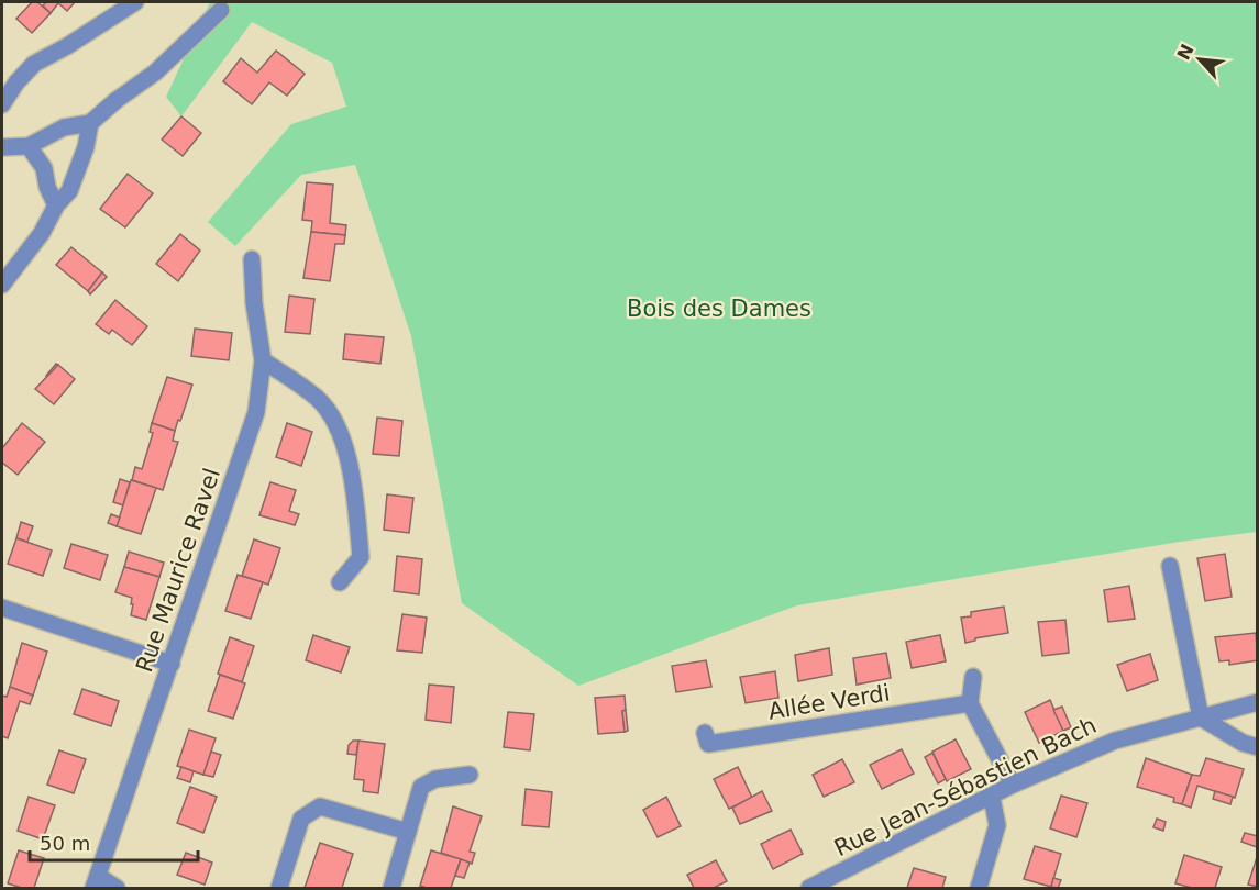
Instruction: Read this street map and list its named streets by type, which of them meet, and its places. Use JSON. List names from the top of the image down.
{
  "streets": {
    "street": ["Rue Maurice Ravel", "Allée Verdi", "Rue Jean-Sébastien Bach"]
  },
  "parks": ["Bois des Dames"],
  "scale_bar": "50 m",
  "north": "top left"
}
